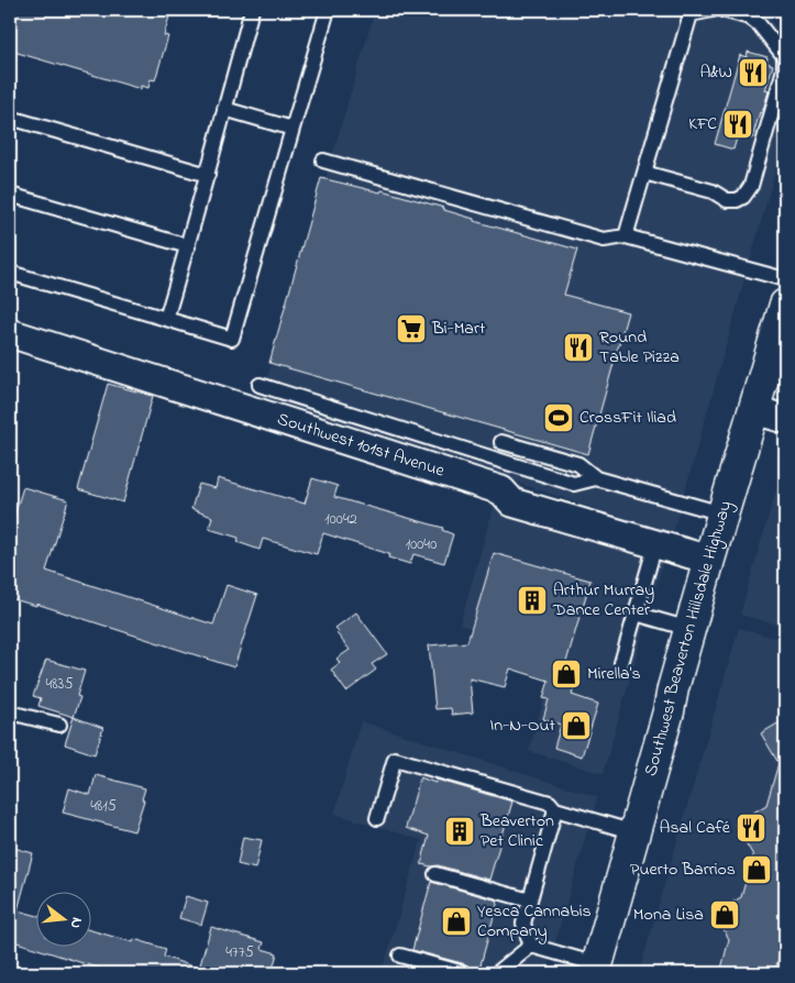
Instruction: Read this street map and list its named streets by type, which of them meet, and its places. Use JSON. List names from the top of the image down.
{
  "streets": {
    "main road": ["Southwest Beaverton Hillsdale Highway"],
    "street": ["Southwest 101st Avenue"]
  },
  "crossings": [
    ["Southwest 101st Avenue", "Southwest Beaverton Hillsdale Highway"]
  ],
  "places": {
    "restaurant": [
      "A&W",
      "KFC",
      "Round Table Pizza",
      "Asal Café"
    ],
    "supermarket": ["Bi-Mart"],
    "sports": ["CrossFit Iliad"],
    "building": ["Arthur Murray Dance Center", "Beaverton Pet Clinic"],
    "shop": [
      "Mirella's",
      "In-N-Out",
      "Puerto Barrios",
      "Mona Lisa",
      "Yesca Cannabis Company"
    ]
  },
  "house_numbers": [
    "10042",
    "10040",
    "4835",
    "4815",
    "4775"
  ],
  "north": "right"
}
